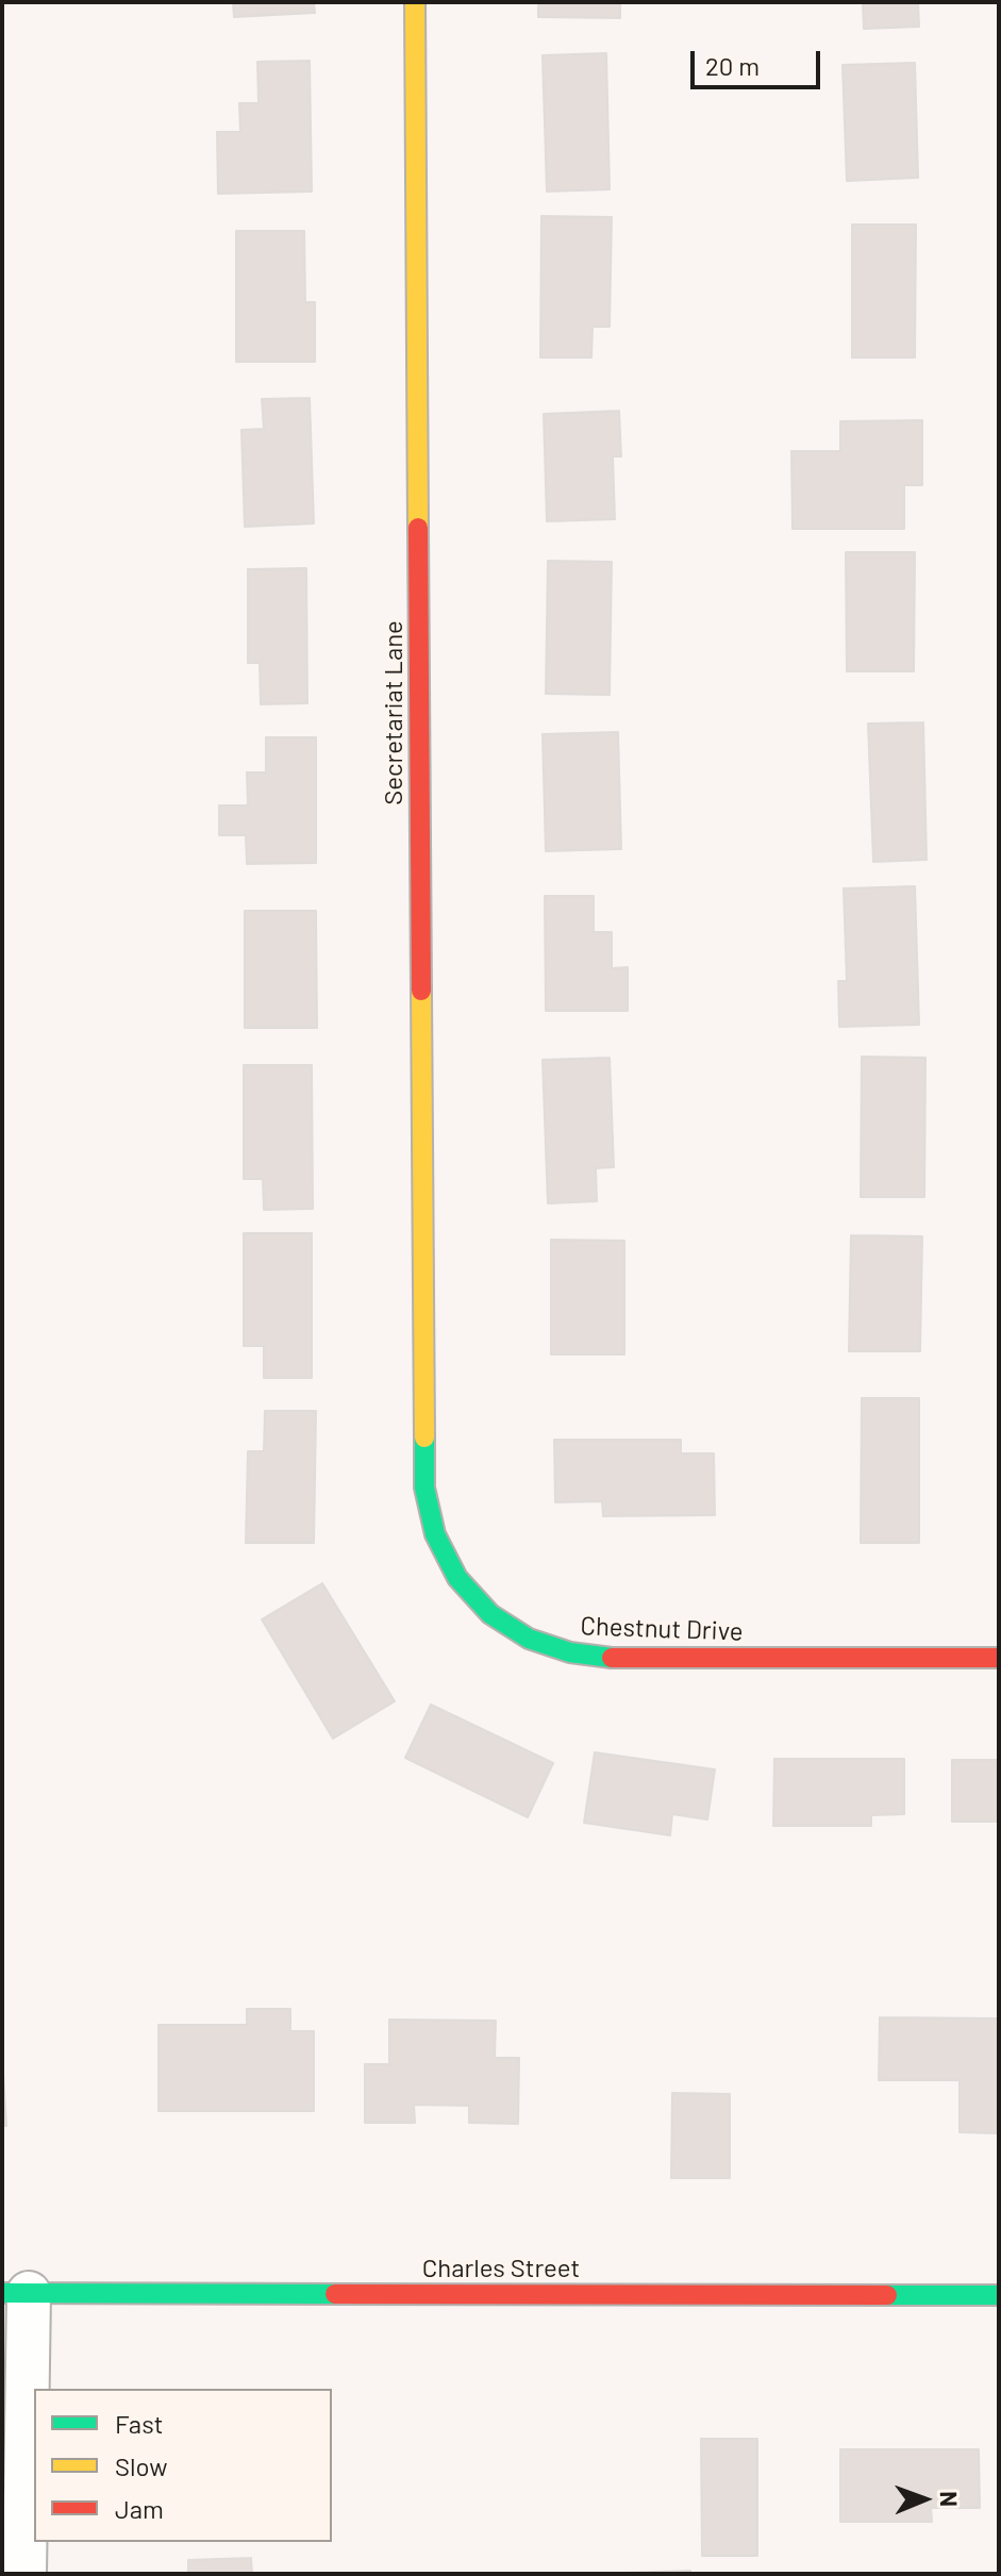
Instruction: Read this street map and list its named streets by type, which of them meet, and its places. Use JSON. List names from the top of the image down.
{
  "streets": {
    "street": ["Secretariat Lane", "Chestnut Drive", "Charles Street"]
  },
  "crossings": [
    ["Secretariat Lane", "Chestnut Drive"]
  ],
  "legend": ["Fast", "Slow", "Jam"],
  "scale_bar": "20 m",
  "north": "right"
}
